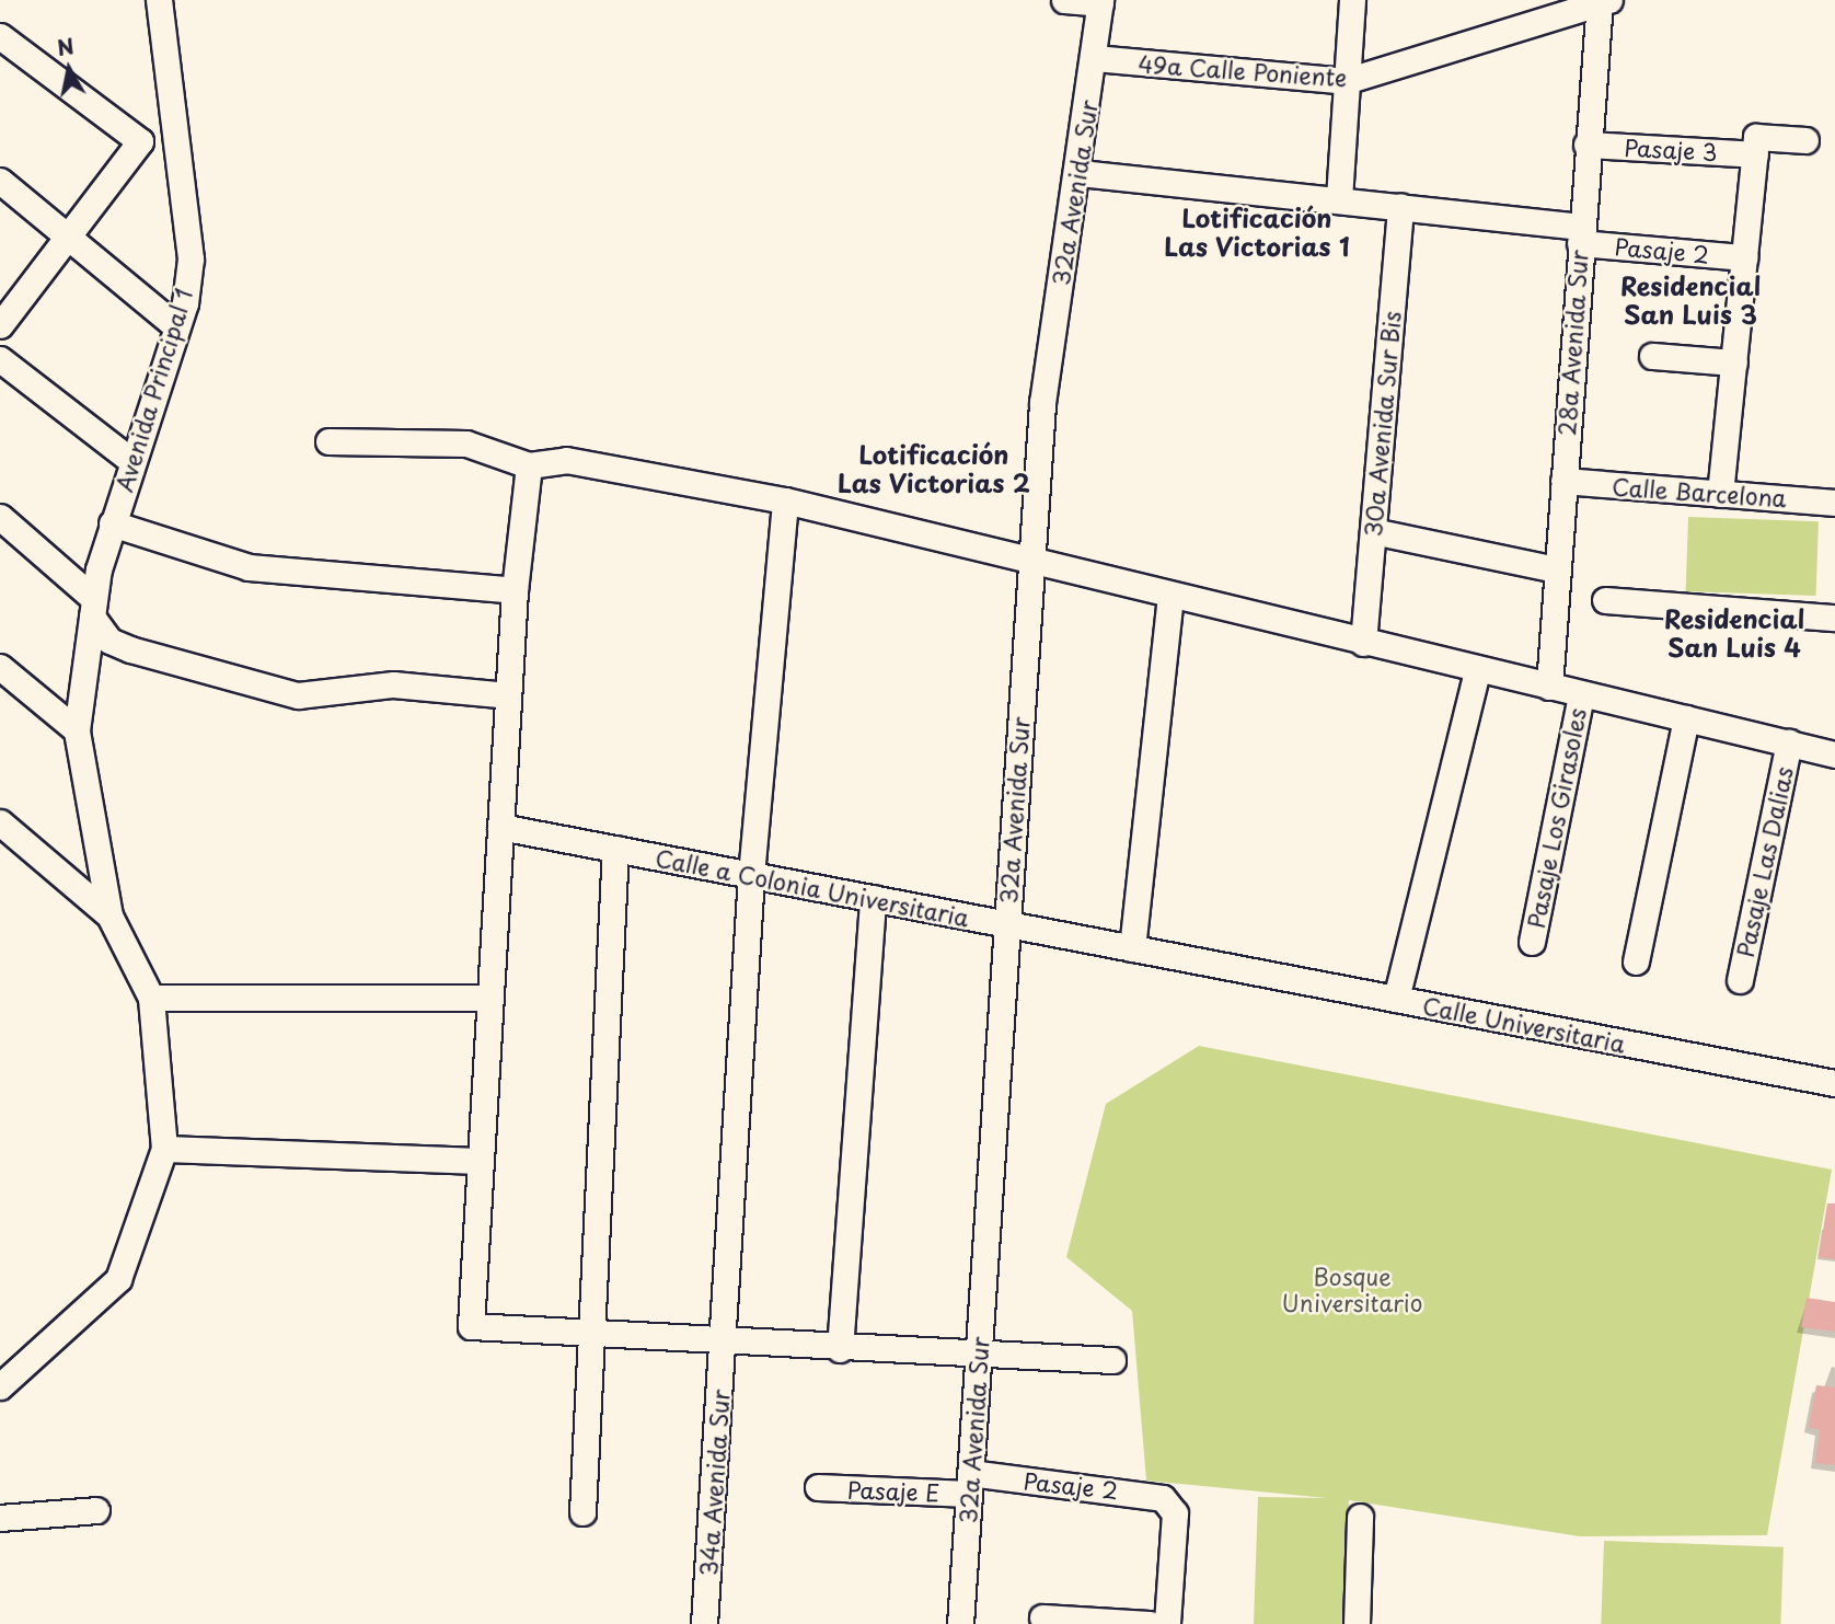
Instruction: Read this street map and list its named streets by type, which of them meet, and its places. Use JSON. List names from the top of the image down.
{
  "streets": {
    "street": [
      "49a Calle Poniente",
      "Pasaje 3",
      "32a Avenida Sur",
      "Pasaje 2",
      "28a Avenida Sur",
      "Avenida Principal 1",
      "30a Avenida Sur Bis",
      "Calle Barcelona",
      "Pasaje Los Girasoles",
      "Pasaje Las Dalias",
      "Calle a Colonia Universitaria",
      "Calle Universitaria",
      "34a Avenida Sur",
      "Pasaje E"
    ]
  },
  "crossings": [
    ["49a Calle Poniente", "32a Avenida Sur"],
    ["49a Calle Poniente", "28a Avenida Sur"],
    ["Pasaje 3", "28a Avenida Sur"],
    ["32a Avenida Sur", "Pasaje 2"],
    ["32a Avenida Sur", "Calle a Colonia Universitaria"],
    ["32a Avenida Sur", "Pasaje E"],
    ["Pasaje 2", "28a Avenida Sur"],
    ["Pasaje 2", "30a Avenida Sur Bis"],
    ["Pasaje 2", "Pasaje E"],
    ["28a Avenida Sur", "Calle Barcelona"],
    ["Calle a Colonia Universitaria", "Calle Universitaria"],
    ["Calle a Colonia Universitaria", "34a Avenida Sur"]
  ],
  "districts": [
    "Lotificación Las Victorias 1",
    "Residencial San Luis 3",
    "Lotificación Las Victorias 2",
    "Residencial San Luis 4"
  ],
  "parks": ["Bosque Universitario"],
  "north": "top"
}
